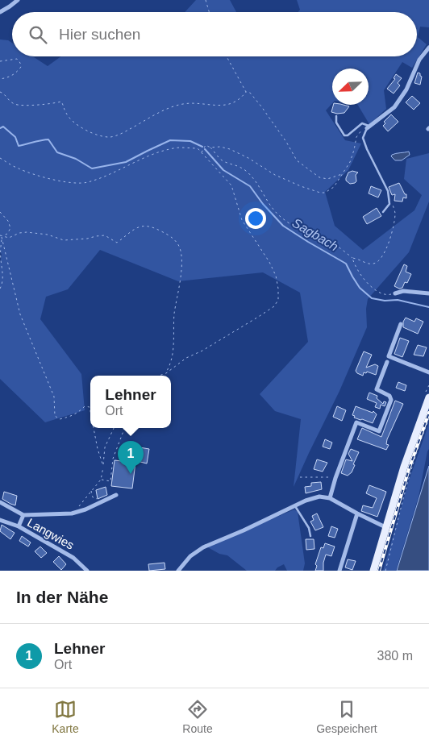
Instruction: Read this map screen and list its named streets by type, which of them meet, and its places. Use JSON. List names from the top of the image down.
{
  "streets": {
    "street": ["Langwies"]
  },
  "water": ["Sagbach"],
  "north": "bottom left",
  "page": {
    "search": "Hier suchen",
    "popup": ["Lehner", "Ort"],
    "pins": "1",
    "heading": "In der Nähe",
    "list": [
      {
        "mark": "1",
        "name": "Lehner",
        "note": "Ort",
        "value": "380 m"
      }
    ],
    "nav": ["Karte", "Route", "Gespeichert"]
  }
}
